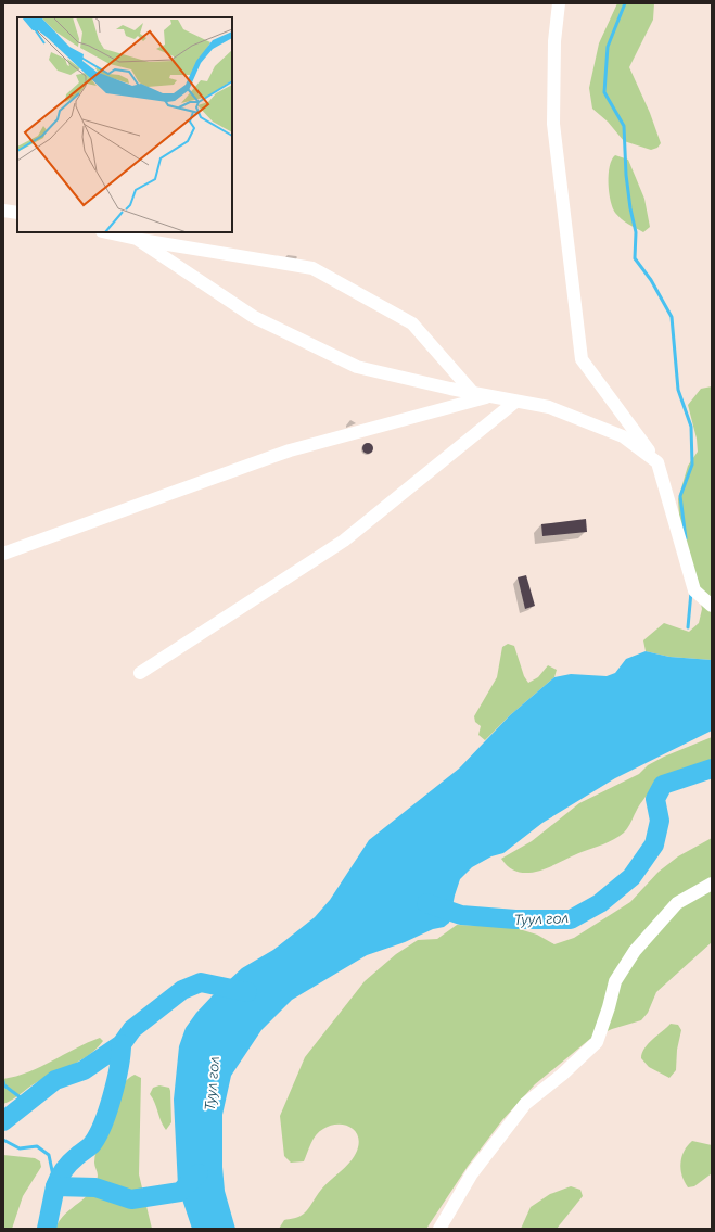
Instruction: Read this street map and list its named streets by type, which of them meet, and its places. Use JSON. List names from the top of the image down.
{
  "water": ["Туул гол"]
}
